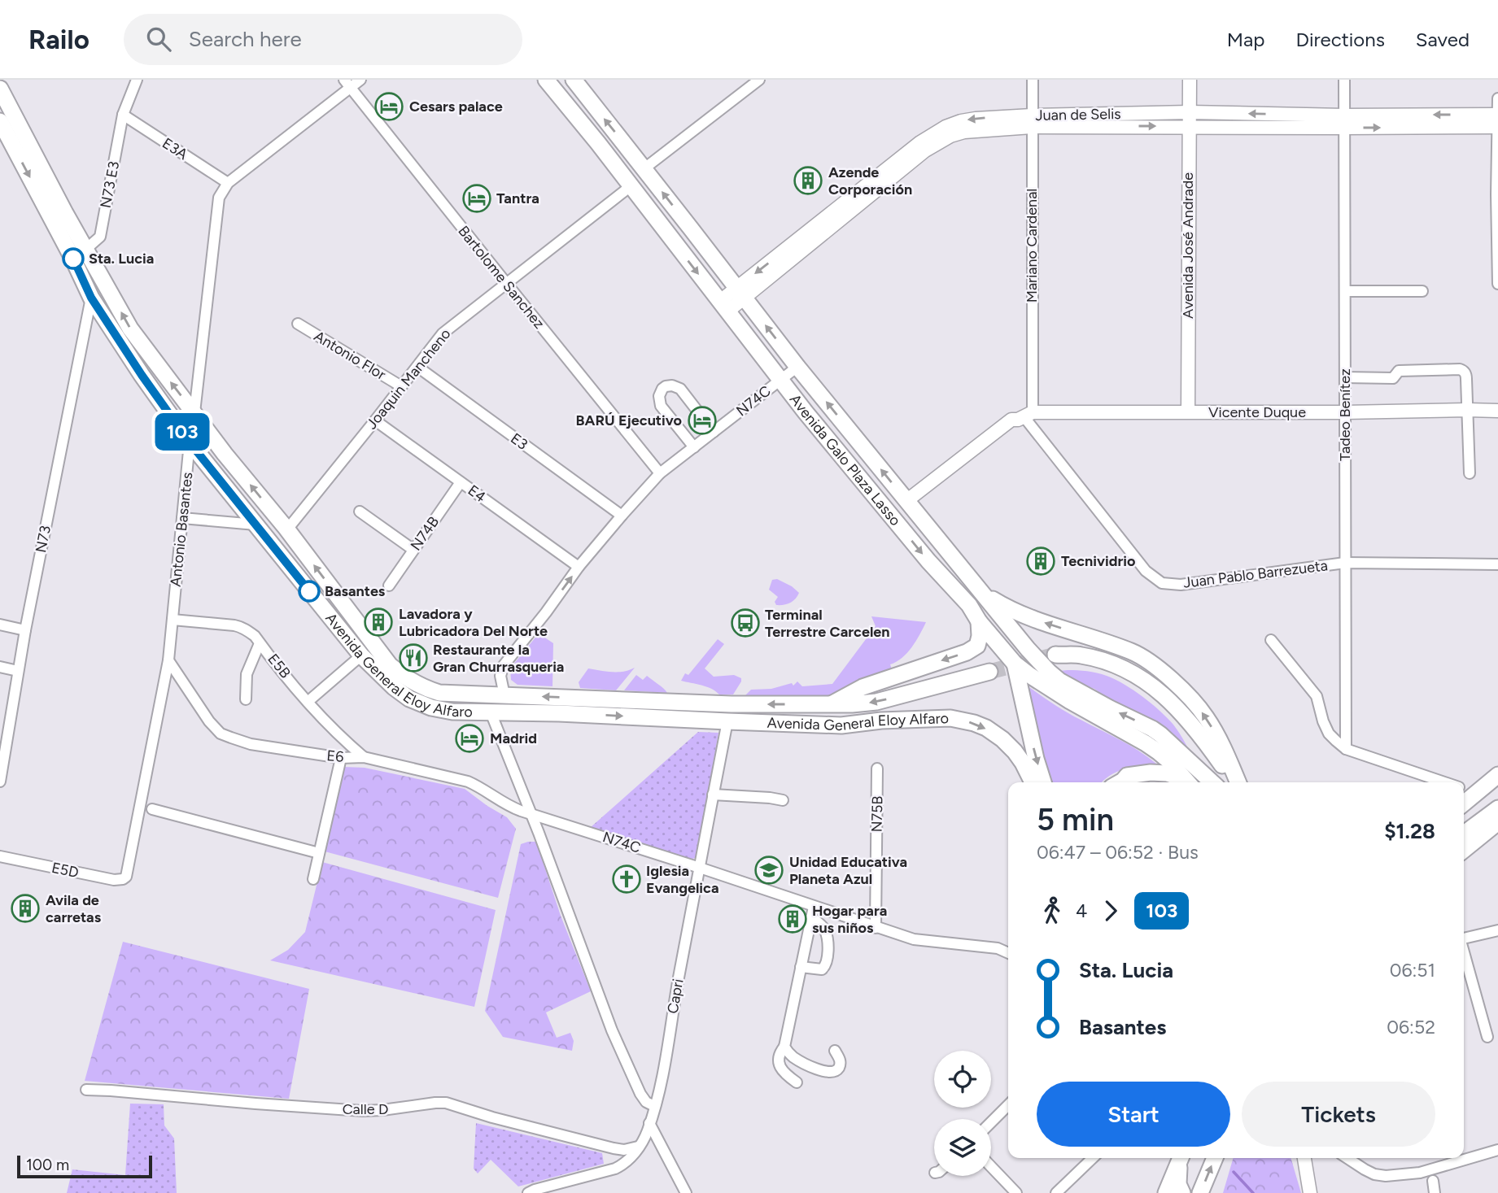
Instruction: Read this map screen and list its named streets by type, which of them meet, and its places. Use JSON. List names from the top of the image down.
{
  "streets": {
    "main road": [
      "Juan de Selis",
      "Avenida José Andrade",
      "Vicente Duque",
      "Avenida Galo Plaza Lasso",
      "Avenida General Eloy Alfaro"
    ],
    "street": [
      "E3A",
      "N73 E3",
      "Mariano Cardenal",
      "Bartolome Sanchez",
      "Antonio Flor",
      "Joaquin Mancheno",
      "N74C",
      "Tadeo Benítez",
      "E3",
      "E4",
      "Antonio Basantes",
      "N74B",
      "N73",
      "Juan Pablo Barrezueta",
      "E5B",
      "E6",
      "N75B",
      "E5D",
      "Capri",
      "Calle D"
    ]
  },
  "crossings": [
    ["Juan de Selis", "Mariano Cardenal"],
    ["Juan de Selis", "Avenida José Andrade"],
    ["Juan de Selis", "Tadeo Benítez"],
    ["Juan de Selis", "Avenida Galo Plaza Lasso"],
    ["E3A", "N73 E3"],
    ["E3A", "Antonio Basantes"],
    ["N73 E3", "Avenida General Eloy Alfaro"],
    ["Mariano Cardenal", "Vicente Duque"],
    ["Mariano Cardenal", "Juan Pablo Barrezueta"],
    ["Avenida José Andrade", "Vicente Duque"],
    ["Bartolome Sanchez", "Joaquin Mancheno"],
    ["Bartolome Sanchez", "N74C"],
    ["Antonio Flor", "Joaquin Mancheno"],
    ["Joaquin Mancheno", "E3"],
    ["Joaquin Mancheno", "Avenida Galo Plaza Lasso"],
    ["Joaquin Mancheno", "E4"],
    ["Joaquin Mancheno", "Avenida General Eloy Alfaro"],
    ["N74C", "E3"],
    ["N74C", "Avenida Galo Plaza Lasso"],
    ["N74C", "E4"],
    ["N74C", "Avenida General Eloy Alfaro"],
    ["N74C", "E6"],
    ["N74C", "N75B"],
    ["N74C", "Capri"],
    ["Vicente Duque", "Tadeo Benítez"],
    ["Vicente Duque", "Juan Pablo Barrezueta"],
    ["Tadeo Benítez", "Juan Pablo Barrezueta"],
    ["E4", "N74B"],
    ["Antonio Basantes", "Avenida General Eloy Alfaro"],
    ["Antonio Basantes", "E5B"],
    ["Antonio Basantes", "E6"],
    ["Antonio Basantes", "E5D"],
    ["N73", "Avenida General Eloy Alfaro"],
    ["Avenida General Eloy Alfaro", "Capri"],
    ["E5B", "E6"],
    ["Capri", "Calle D"]
  ],
  "places": {
    "hotel": [
      "Cesars palace",
      "Tantra",
      "BARÚ Ejecutivo",
      "Madrid"
    ],
    "building": [
      "Azende Corporación",
      "Tecnividrio",
      "Lavadora y Lubricadora Del Norte",
      "Avila de carretas",
      "Hogar para sus niños"
    ],
    "other": ["Sta. Lucia", "Basantes"],
    "bus stop": ["Terminal Terrestre Carcelen"],
    "restaurant": ["Restaurante la Gran Churrasqueria"],
    "school or university": ["Unidad Educativa Planeta Azul"],
    "church": ["Iglesia Evangelica"]
  },
  "lines": ["bus line 103"],
  "scale_bar": "100 m",
  "page": {
    "header": "Railo",
    "search": "Search here",
    "nav": ["Map", "Directions", "Saved"],
    "on_map": "103",
    "heading": ["5 min", "06:47 – 06:52 · Bus", "$1.28"],
    "legs": ["4", "103"],
    "list": [
      {
        "name": "Sta. Lucia",
        "value": "06:51"
      },
      {
        "name": "Basantes",
        "value": "06:52"
      }
    ],
    "buttons": ["Start", "Tickets"],
    "scale": "100 m"
  }
}
